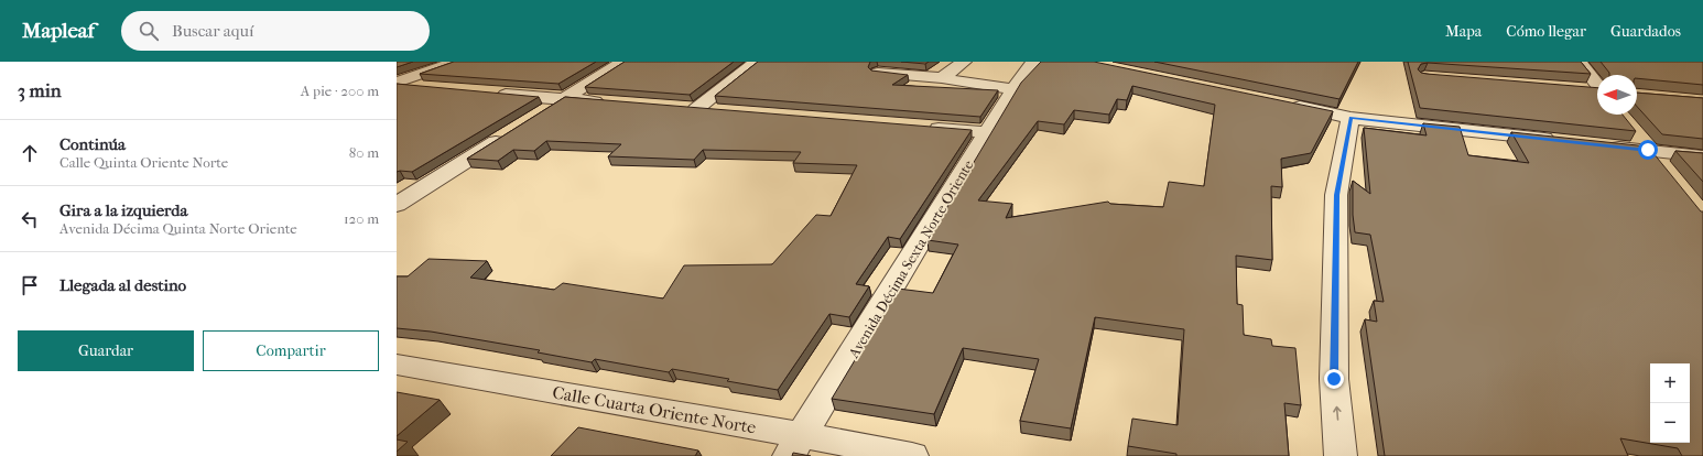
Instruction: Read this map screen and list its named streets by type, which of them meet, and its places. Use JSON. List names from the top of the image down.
{
  "streets": {
    "street": ["Avenida Décima Sexta Norte Oriente", "Calle Cuarta Oriente Norte"]
  },
  "crossings": [
    ["Avenida Décima Sexta Norte Oriente", "Calle Cuarta Oriente Norte"]
  ],
  "north": "left",
  "page": {
    "header": "Mapleaf",
    "search": "Buscar aquí",
    "nav": ["Mapa", "Cómo llegar", "Guardados"],
    "heading": ["3 min", "A pie · 200 m"],
    "list": [
      ["Continúa", "Calle Quinta Oriente Norte", "80 m"],
      ["Gira a la izquierda", "Avenida Décima Quinta Norte Oriente", "120 m"],
      "Llegada al destino"
    ],
    "buttons": ["Guardar", "Compartir"],
    "map_buttons": ["+", "−"]
  }
}
